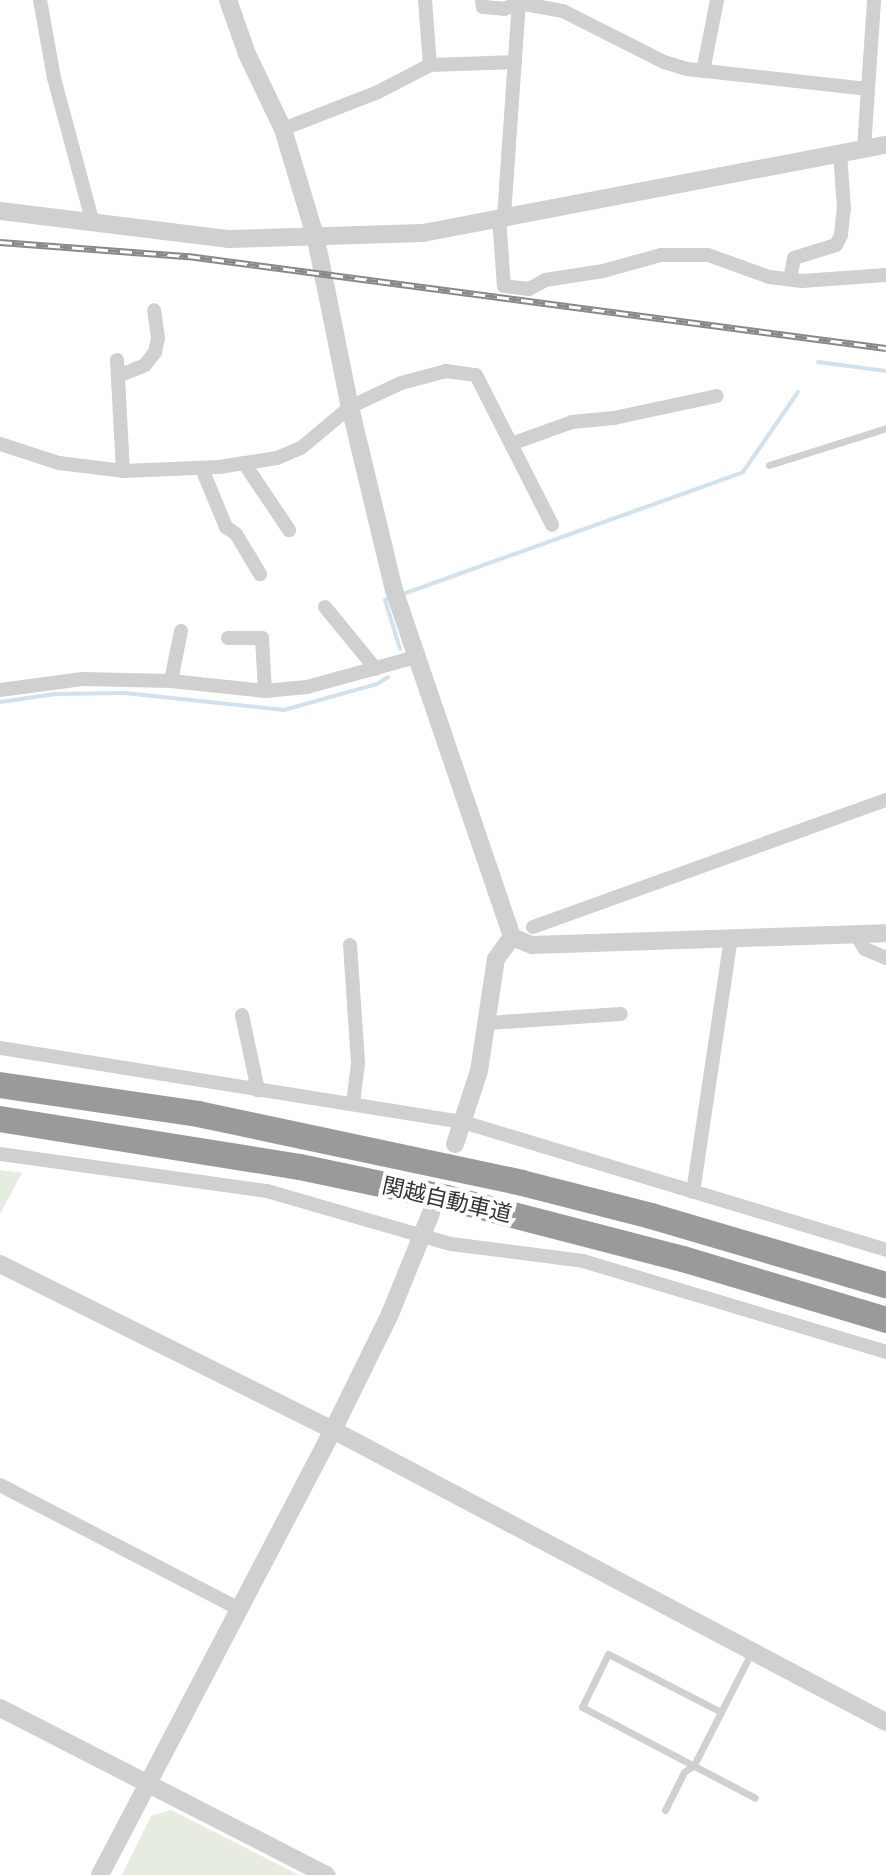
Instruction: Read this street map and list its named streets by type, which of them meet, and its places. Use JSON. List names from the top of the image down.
{
  "streets": {
    "highway": ["関越自動車道"]
  }
}
